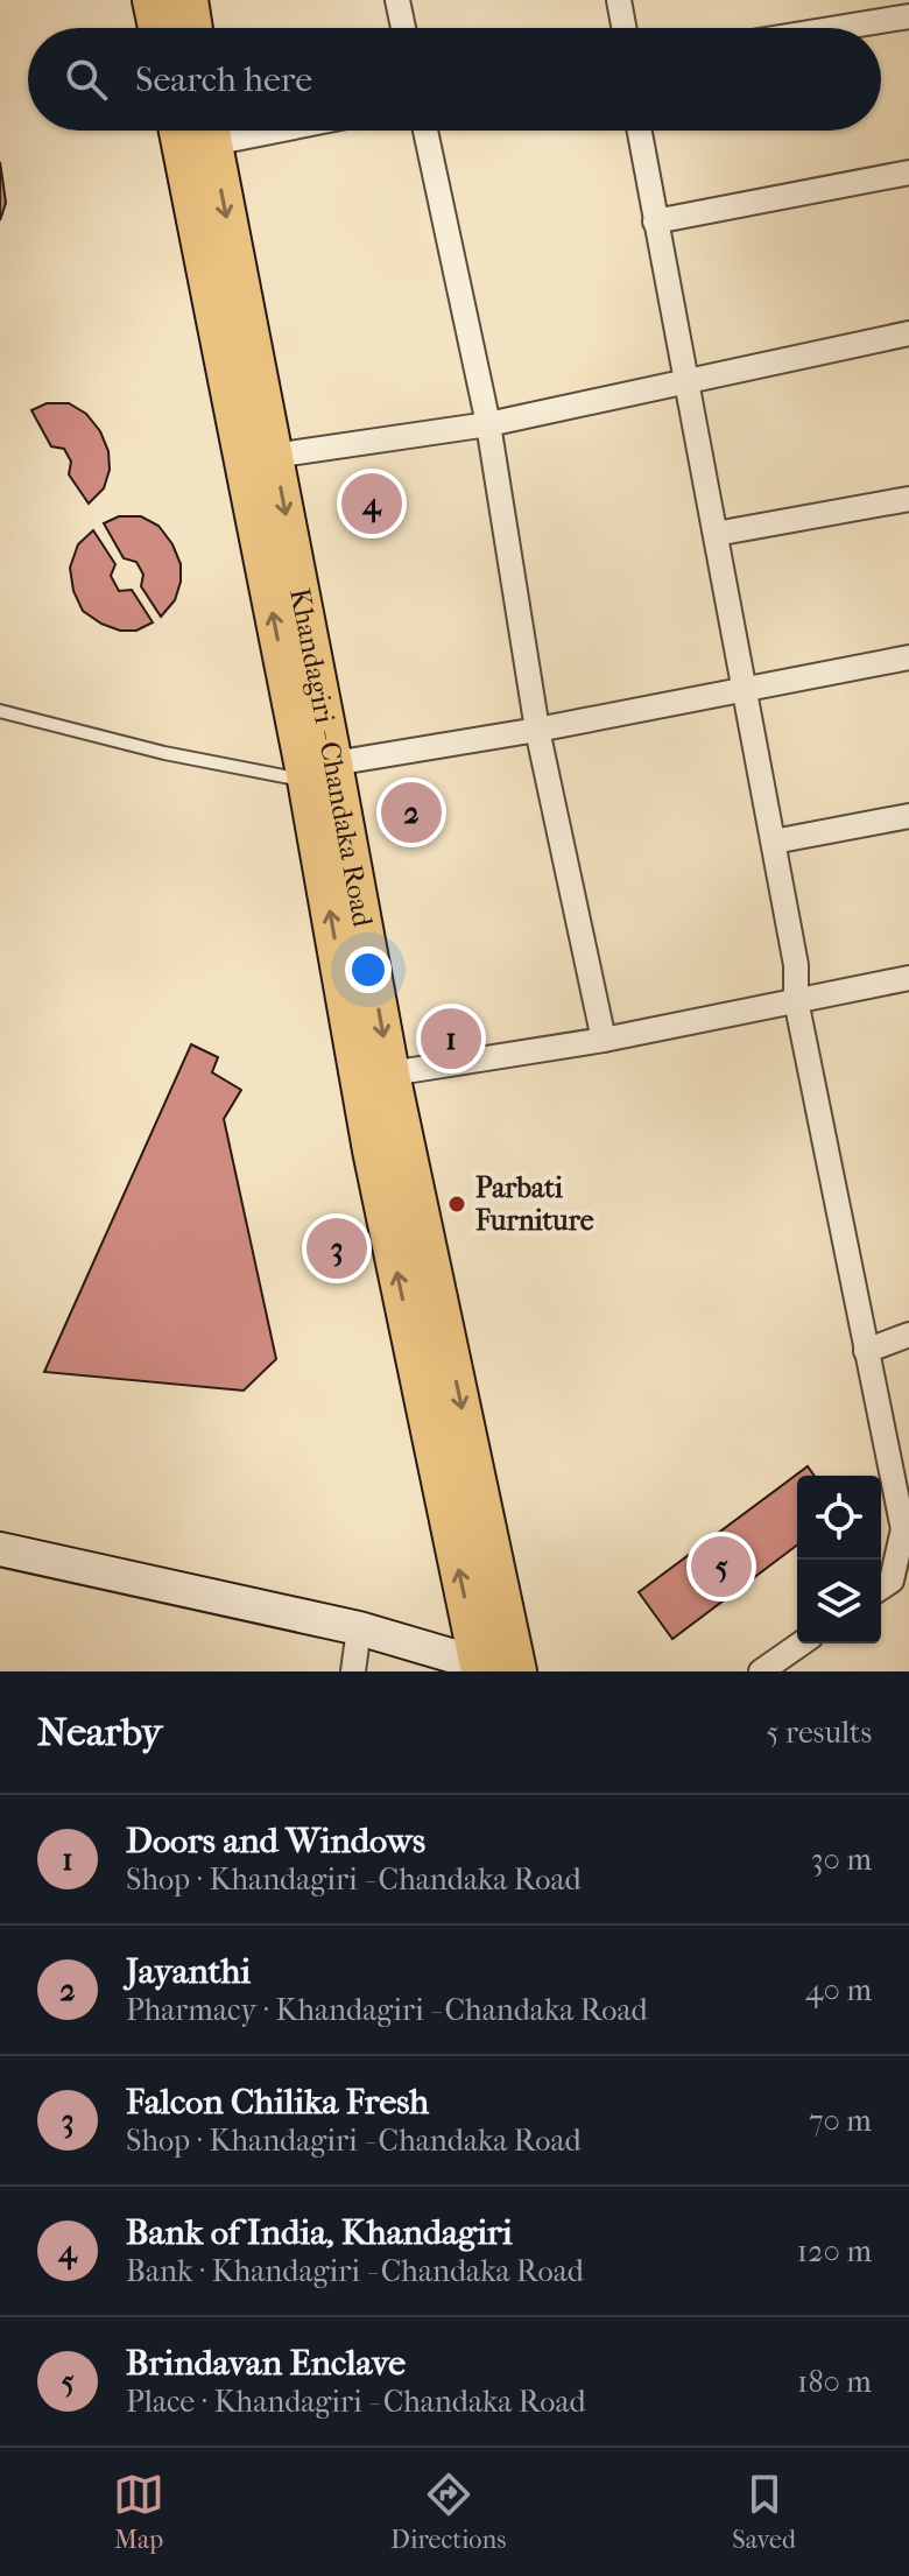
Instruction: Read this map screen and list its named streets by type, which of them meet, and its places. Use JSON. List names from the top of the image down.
{
  "streets": {
    "main road": ["Khandagiri - Chandaka Road"]
  },
  "places": ["Parbati Furniture"],
  "page": {
    "search": "Search here",
    "pins": [
      "4",
      "2",
      "1",
      "3",
      "5"
    ],
    "heading": ["Nearby", "5 results"],
    "list": [
      {
        "mark": "1",
        "name": "Doors and Windows",
        "note": "Shop · Khandagiri - Chandaka Road",
        "value": "30 m"
      },
      {
        "mark": "2",
        "name": "Jayanthi",
        "note": "Pharmacy · Khandagiri - Chandaka Road",
        "value": "40 m"
      },
      {
        "mark": "3",
        "name": "Falcon Chilika Fresh",
        "note": "Shop · Khandagiri - Chandaka Road",
        "value": "70 m"
      },
      {
        "mark": "4",
        "name": "Bank of India, Khandagiri",
        "note": "Bank · Khandagiri - Chandaka Road",
        "value": "120 m"
      },
      {
        "mark": "5",
        "name": "Brindavan Enclave",
        "note": "Place · Khandagiri - Chandaka Road",
        "value": "180 m"
      }
    ],
    "nav": ["Map", "Directions", "Saved"]
  }
}
